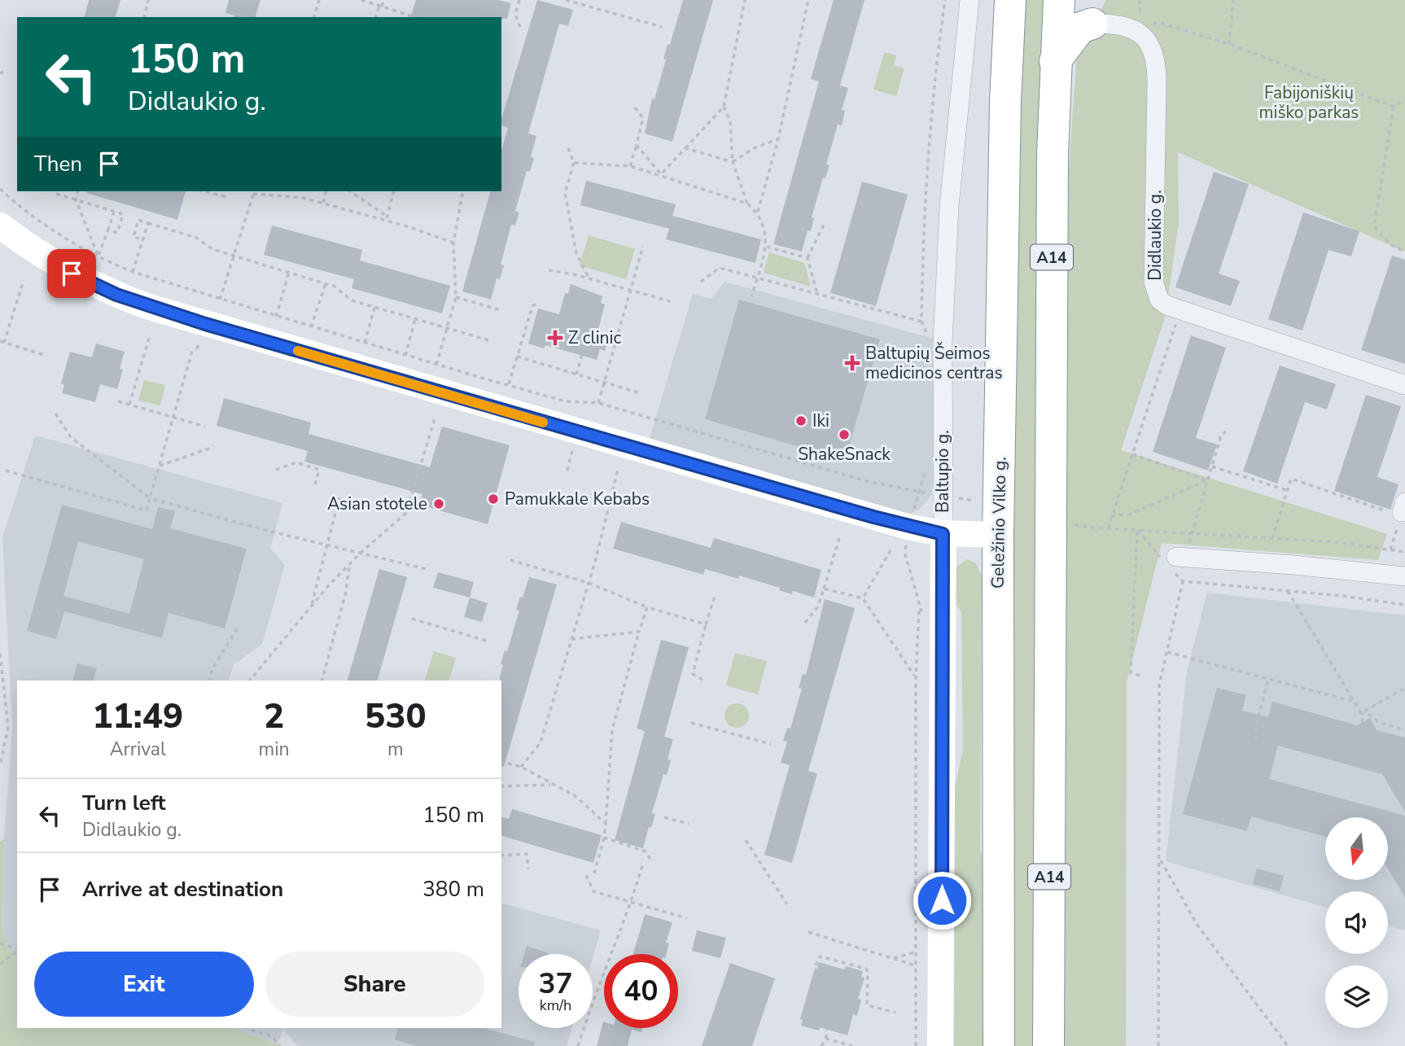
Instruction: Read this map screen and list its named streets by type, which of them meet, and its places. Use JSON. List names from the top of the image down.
{
  "streets": {
    "highway": ["A14", "Geležinio Vilko g."],
    "street": ["Didlaukio g.", "Baltupio g."]
  },
  "parks": ["Fabijoniškių miško parkas"],
  "places": {
    "health": ["Z clinic", "Baltupių Šeimos medicinos centras"],
    "other": [
      "Iki",
      "ShakeSnack",
      "Pamukkale Kebabs",
      "Asian stotele"
    ]
  },
  "north": "bottom",
  "page": {
    "turn": ["150 m", "Didlaukio g."],
    "then": "Then",
    "eta": [
      "11:49",
      "Arrival",
      "2",
      "min",
      "530",
      "m"
    ],
    "list": [
      {
        "name": "Turn left",
        "note": "Didlaukio g.",
        "value": "150 m"
      },
      {
        "name": "Arrive at destination",
        "value": "380 m"
      }
    ],
    "buttons": ["Exit", "Share"],
    "speed": "37 km/h",
    "limit": "40"
  }
}
